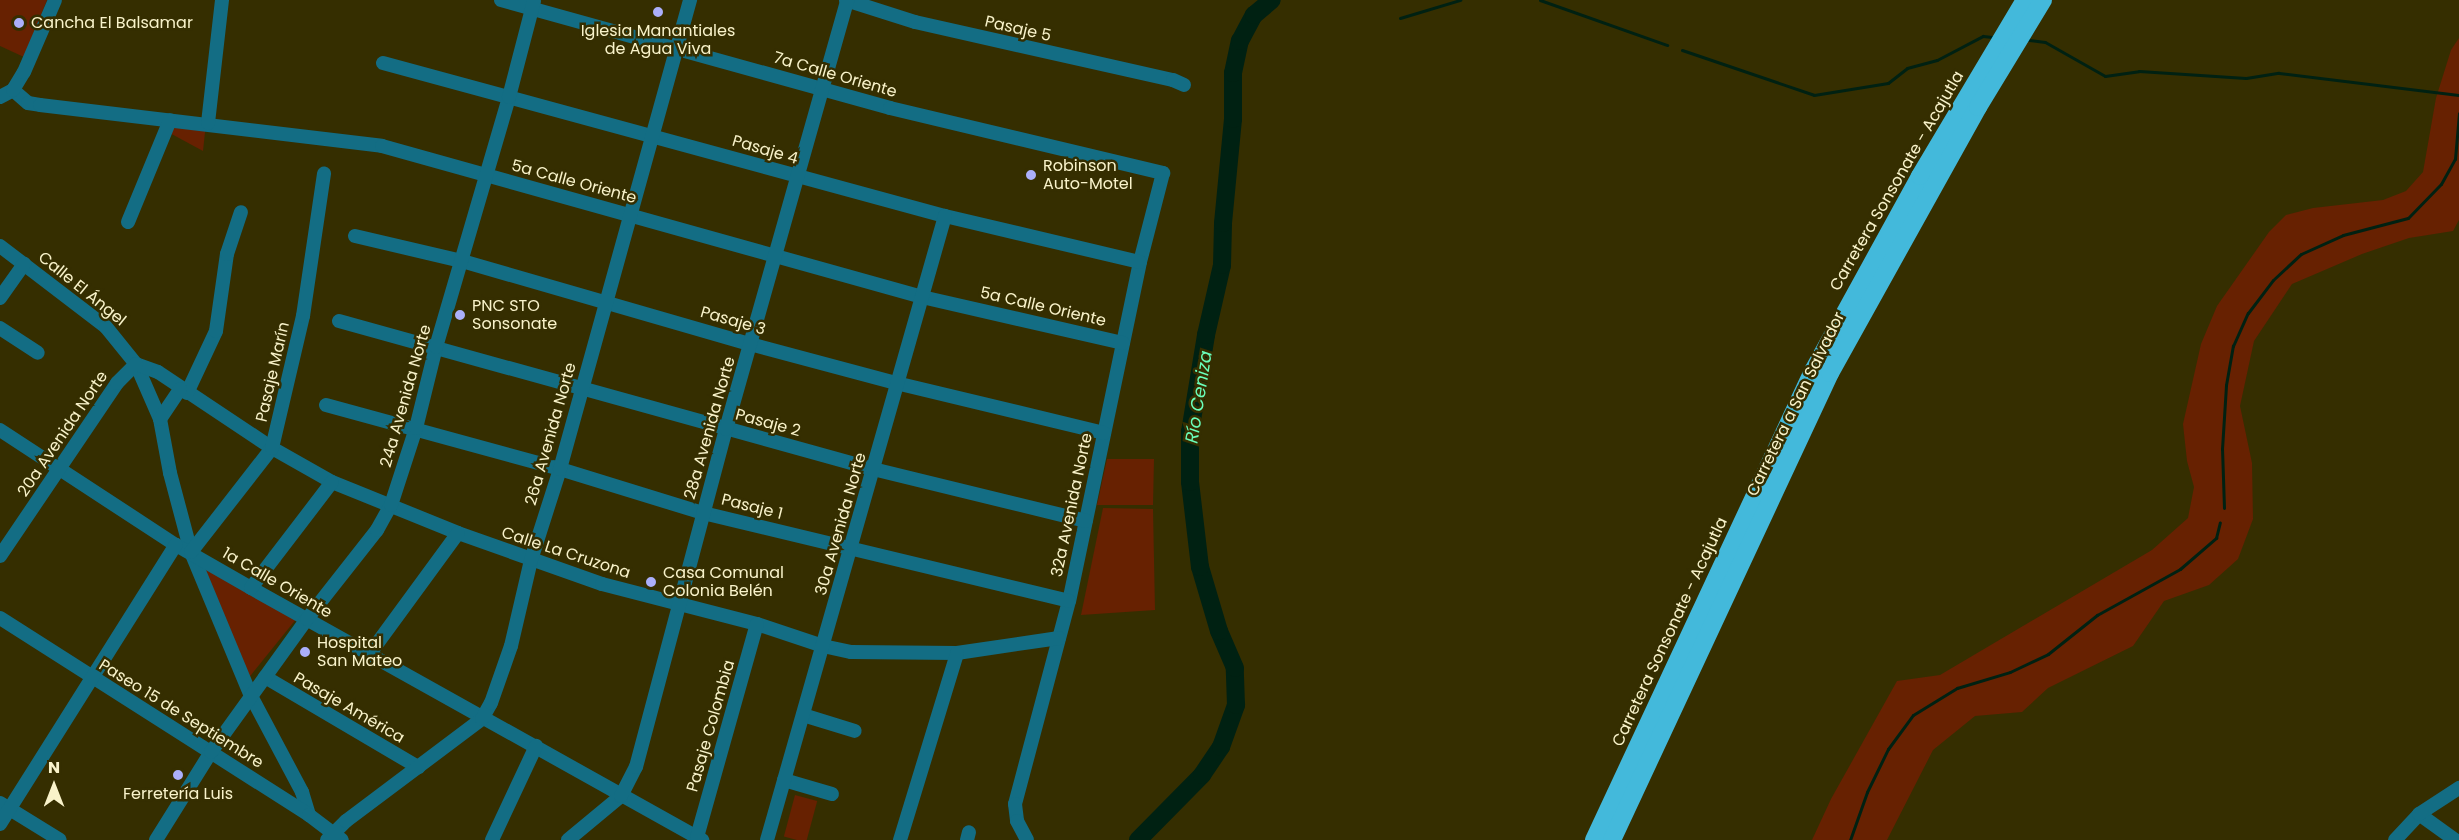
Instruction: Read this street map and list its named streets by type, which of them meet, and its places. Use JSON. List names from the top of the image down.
{
  "streets": {
    "highway": ["Carretera Sonsonate - Acajutla", "Carretera a San Salvador"],
    "street": [
      "Pasaje 5",
      "7a Calle Oriente",
      "Pasaje 4",
      "5a Calle Oriente",
      "Calle El Ángel",
      "Pasaje 3",
      "Pasaje Marín",
      "24a Avenida Norte",
      "Pasaje 2",
      "28a Avenida Norte",
      "20a Avenida Norte",
      "26a Avenida Norte",
      "32a Avenida Norte",
      "Pasaje 1",
      "30a Avenida Norte",
      "Calle La Cruzona",
      "1a Calle Oriente",
      "Pasaje América",
      "Paseo 15 de Septiembre",
      "Pasaje Colombia"
    ]
  },
  "crossings": [
    ["Pasaje 5", "28a Avenida Norte"],
    ["7a Calle Oriente", "24a Avenida Norte"],
    ["7a Calle Oriente", "28a Avenida Norte"],
    ["7a Calle Oriente", "26a Avenida Norte"],
    ["7a Calle Oriente", "32a Avenida Norte"],
    ["Pasaje 4", "24a Avenida Norte"],
    ["Pasaje 4", "28a Avenida Norte"],
    ["Pasaje 4", "26a Avenida Norte"],
    ["Pasaje 4", "32a Avenida Norte"],
    ["Pasaje 4", "30a Avenida Norte"],
    ["5a Calle Oriente", "24a Avenida Norte"],
    ["5a Calle Oriente", "28a Avenida Norte"],
    ["5a Calle Oriente", "26a Avenida Norte"],
    ["5a Calle Oriente", "32a Avenida Norte"],
    ["5a Calle Oriente", "30a Avenida Norte"],
    ["Calle El Ángel", "20a Avenida Norte"],
    ["Calle El Ángel", "Calle La Cruzona"],
    ["Pasaje 3", "24a Avenida Norte"],
    ["Pasaje 3", "28a Avenida Norte"],
    ["Pasaje 3", "26a Avenida Norte"],
    ["Pasaje 3", "32a Avenida Norte"],
    ["Pasaje 3", "30a Avenida Norte"],
    ["Pasaje Marín", "Calle La Cruzona"],
    ["Pasaje Marín", "1a Calle Oriente"],
    ["24a Avenida Norte", "Pasaje 2"],
    ["24a Avenida Norte", "Pasaje 1"],
    ["24a Avenida Norte", "Calle La Cruzona"],
    ["24a Avenida Norte", "1a Calle Oriente"],
    ["24a Avenida Norte", "Pasaje América"],
    ["24a Avenida Norte", "Paseo 15 de Septiembre"],
    ["Pasaje 2", "28a Avenida Norte"],
    ["Pasaje 2", "26a Avenida Norte"],
    ["Pasaje 2", "32a Avenida Norte"],
    ["Pasaje 2", "30a Avenida Norte"],
    ["28a Avenida Norte", "Pasaje 1"],
    ["28a Avenida Norte", "Calle La Cruzona"],
    ["28a Avenida Norte", "1a Calle Oriente"],
    ["20a Avenida Norte", "Calle La Cruzona"],
    ["20a Avenida Norte", "1a Calle Oriente"],
    ["26a Avenida Norte", "Pasaje 1"],
    ["26a Avenida Norte", "Calle La Cruzona"],
    ["26a Avenida Norte", "1a Calle Oriente"],
    ["26a Avenida Norte", "Pasaje América"],
    ["26a Avenida Norte", "Paseo 15 de Septiembre"],
    ["32a Avenida Norte", "Pasaje 1"],
    ["32a Avenida Norte", "Calle La Cruzona"],
    ["Pasaje 1", "30a Avenida Norte"],
    ["30a Avenida Norte", "Calle La Cruzona"],
    ["Calle La Cruzona", "Pasaje Colombia"],
    ["1a Calle Oriente", "Pasaje Colombia"]
  ],
  "water": ["Río Ceniza"],
  "places": [
    "Iglesia Manantiales de Agua Viva",
    "Cancha El Balsamar",
    "Robinson Auto-Motel",
    "PNC STO Sonsonate",
    "Casa Comunal Colonia Belén",
    "Hospital San Mateo",
    "Ferretería Luis"
  ],
  "north": "top"
}
